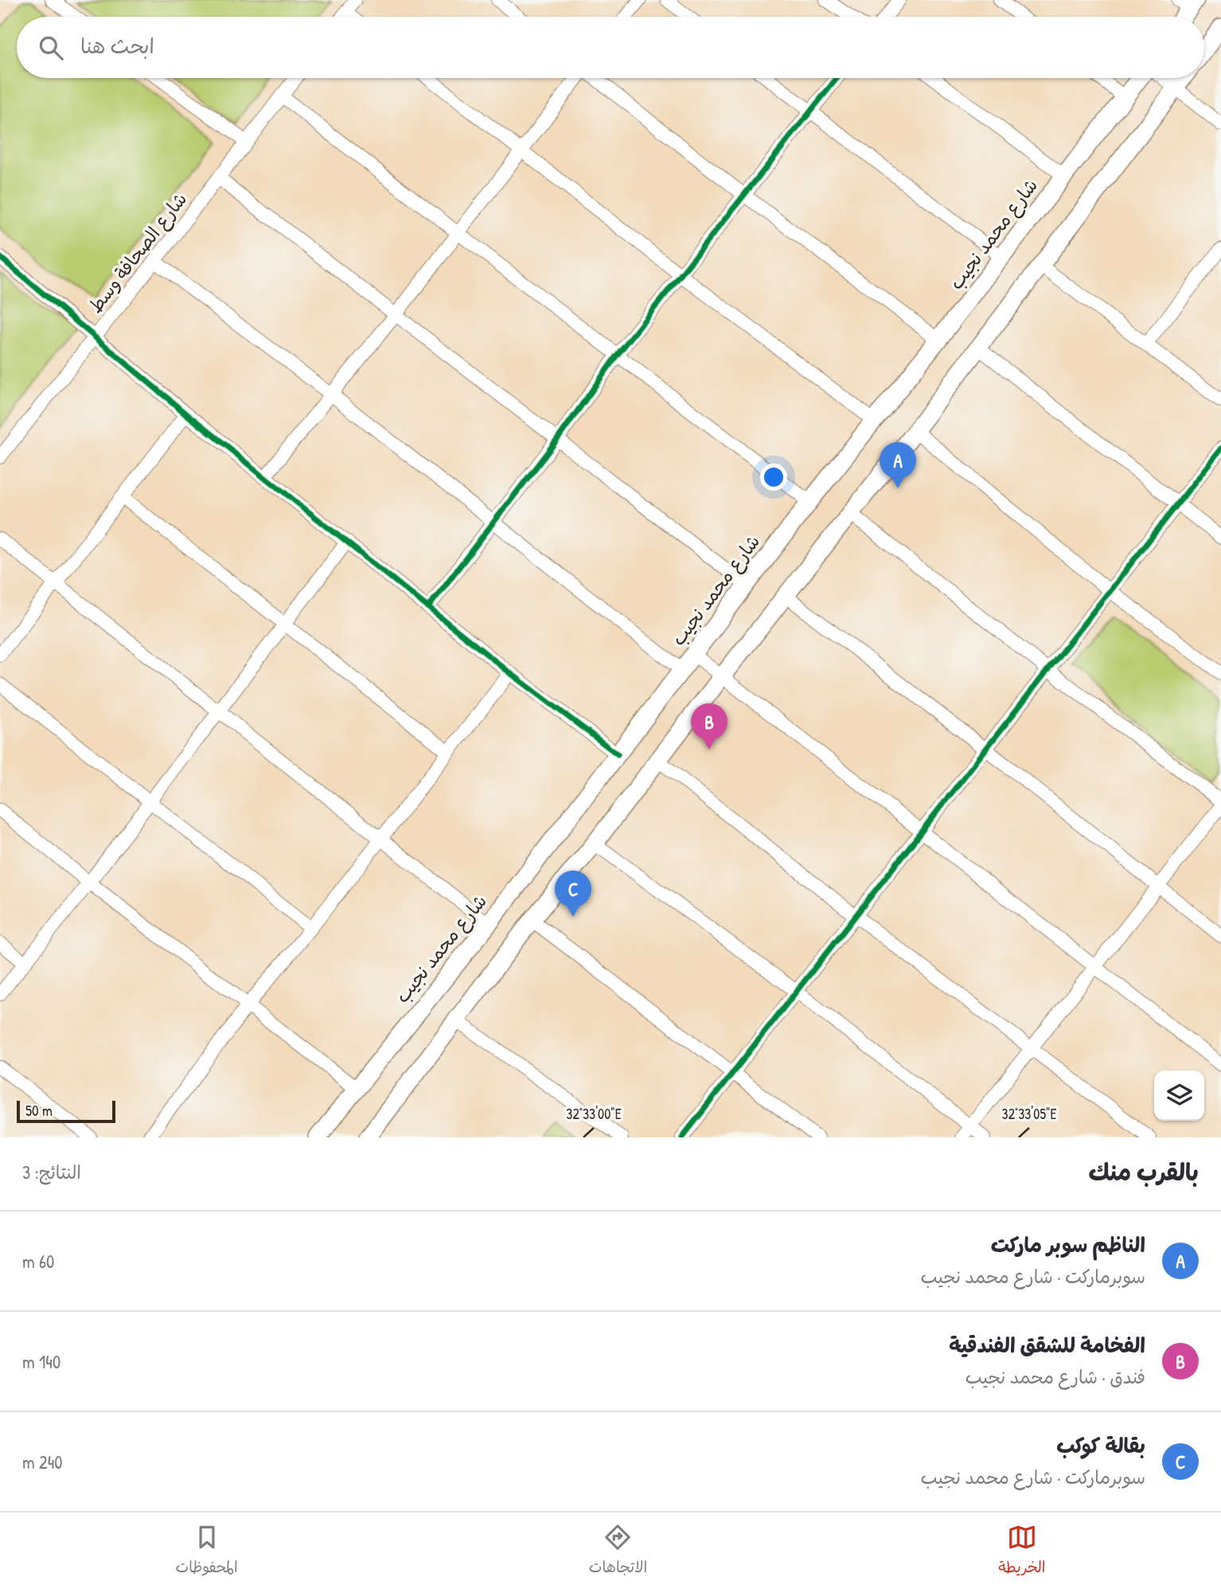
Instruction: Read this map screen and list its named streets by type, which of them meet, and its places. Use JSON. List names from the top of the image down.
{
  "streets": {
    "main road": ["شارع محمد نجيب"],
    "street": ["شارع الصحافة وسط"]
  },
  "scale_bar": "50 m",
  "page": {
    "search": "ابحث هنا",
    "pins": ["A", "B", "C"],
    "scale": "50 m",
    "heading": ["بالقرب منك", "النتائج: 3"],
    "list": [
      {
        "mark": "A",
        "name": "الناظم سوبر ماركت",
        "note": "سوبرماركت · شارع محمد نجيب",
        "value": "60 m"
      },
      {
        "mark": "B",
        "name": "الفخامة للشقق الفندقية",
        "note": "فندق · شارع محمد نجيب",
        "value": "140 m"
      },
      {
        "mark": "C",
        "name": "بقالة كوكب",
        "note": "سوبرماركت · شارع محمد نجيب",
        "value": "240 m"
      }
    ],
    "nav": ["الخريطة", "الاتجاهات", "المحفوظات"]
  },
  "coordinates": ["32°33'00\"E", "32°33'05\"E"]
}
